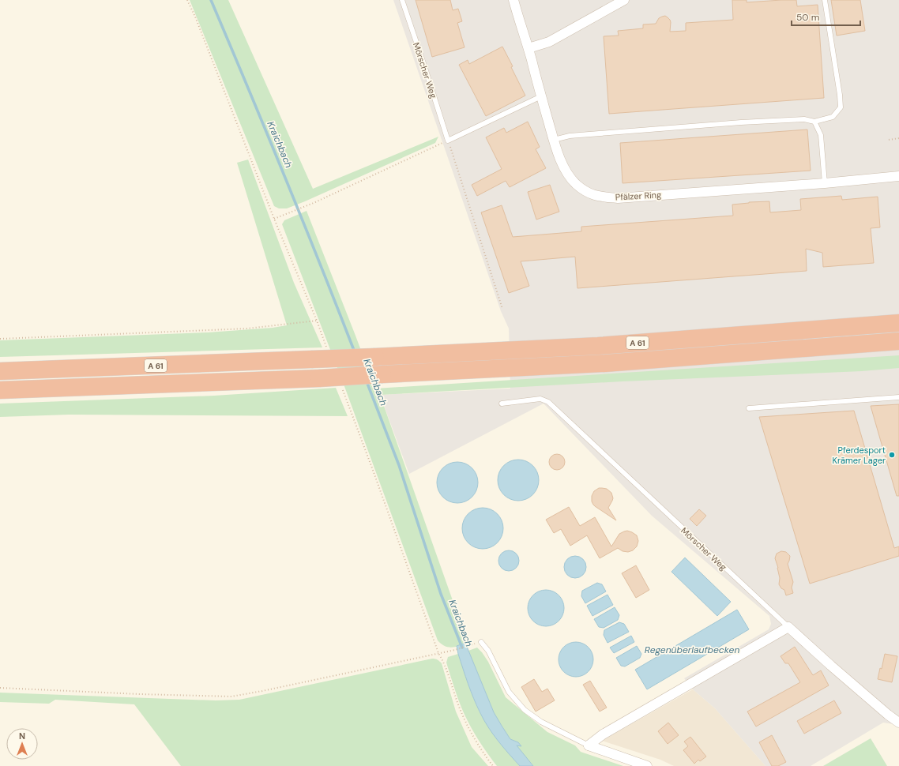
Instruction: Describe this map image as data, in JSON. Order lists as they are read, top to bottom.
{
  "streets": {
    "highway": ["A 61"],
    "street": ["Mörscher Weg", "Pfälzer Ring"]
  },
  "water": ["Kraichbach", "Regenüberlaufbecken"],
  "places": ["Pferdesport Krämer Lager"],
  "scale_bar": "50 m",
  "north": "top"
}
